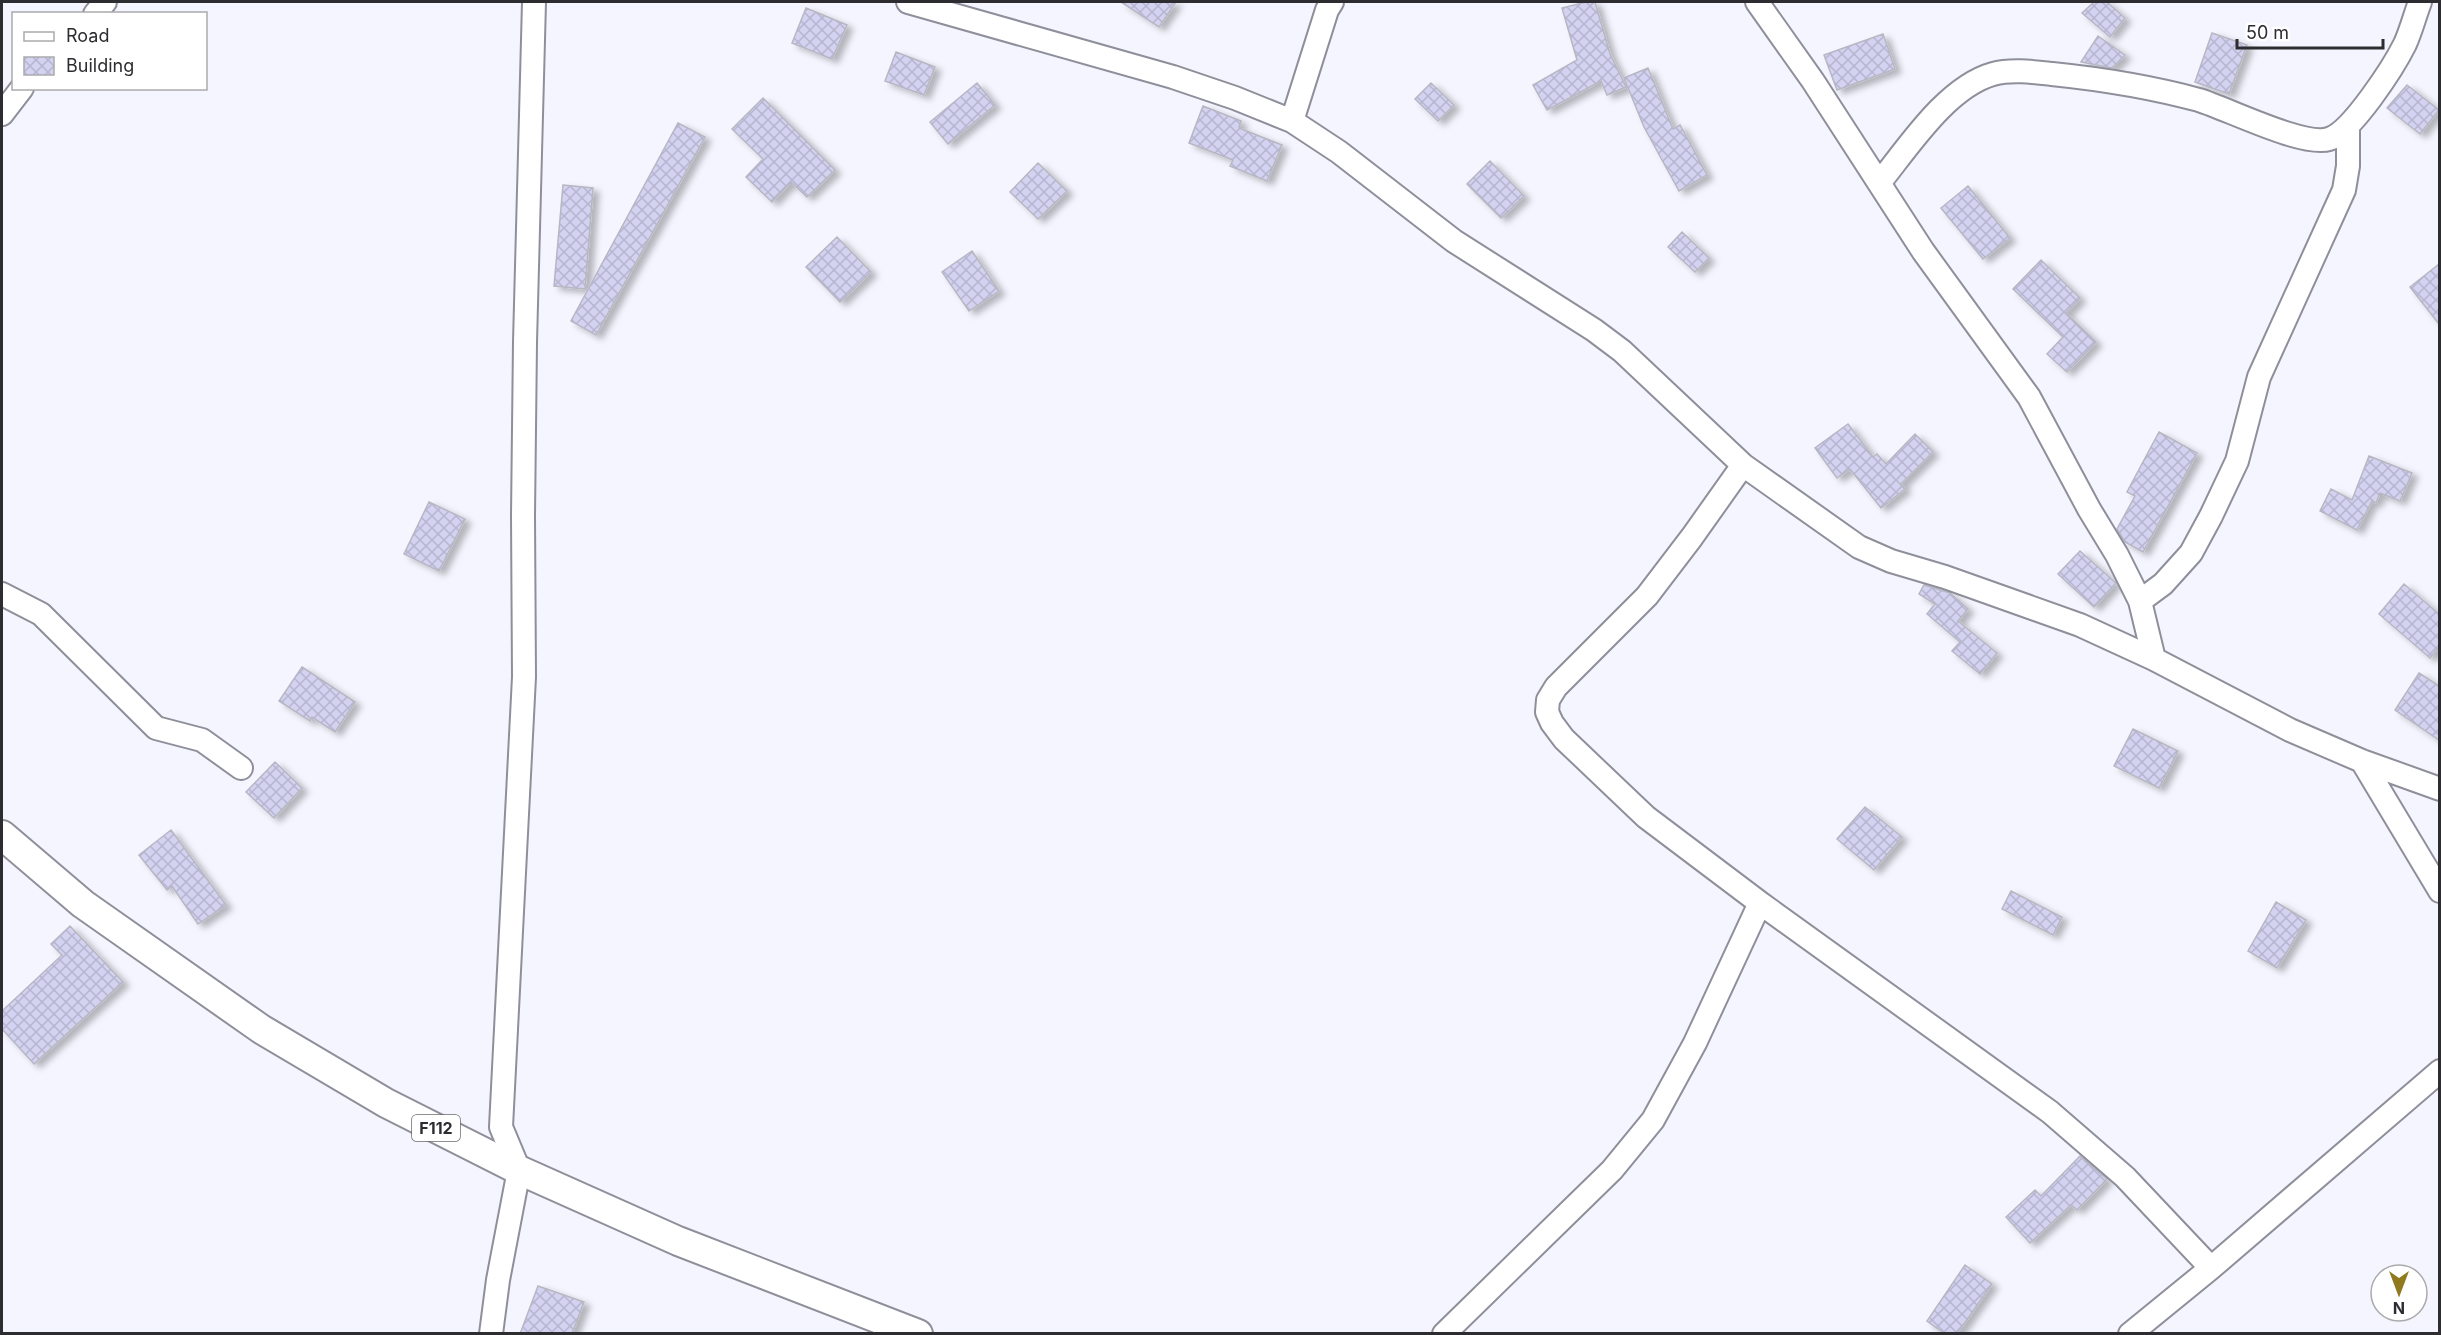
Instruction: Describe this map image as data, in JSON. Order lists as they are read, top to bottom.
{
  "streets": {
    "main road": ["F112"]
  },
  "legend": ["Road", "Building"],
  "scale_bar": "50 m",
  "north": "bottom"
}
